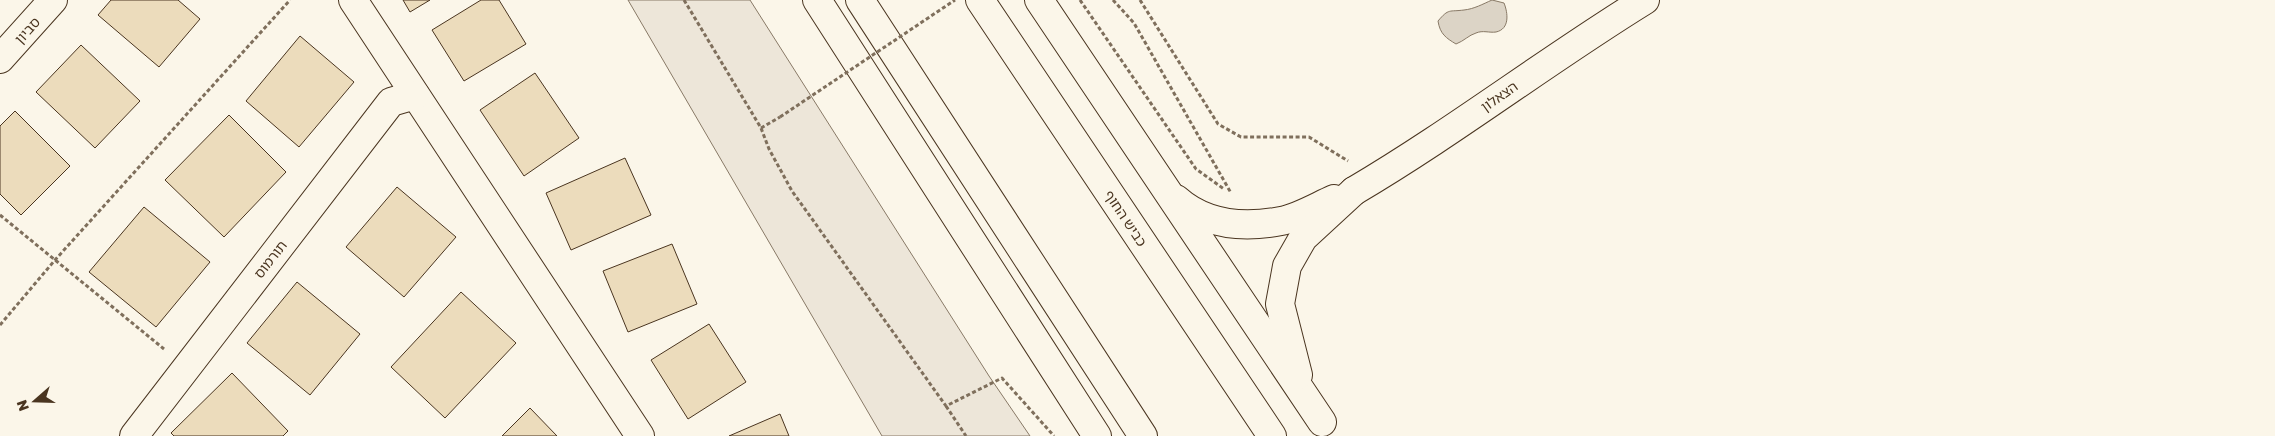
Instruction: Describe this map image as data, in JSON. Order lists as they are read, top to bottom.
{
  "streets": {
    "main road": [
      "סביון",
      "הצאלון",
      "כביש החוף",
      "תורמוס"
    ]
  },
  "north": "left"
}
